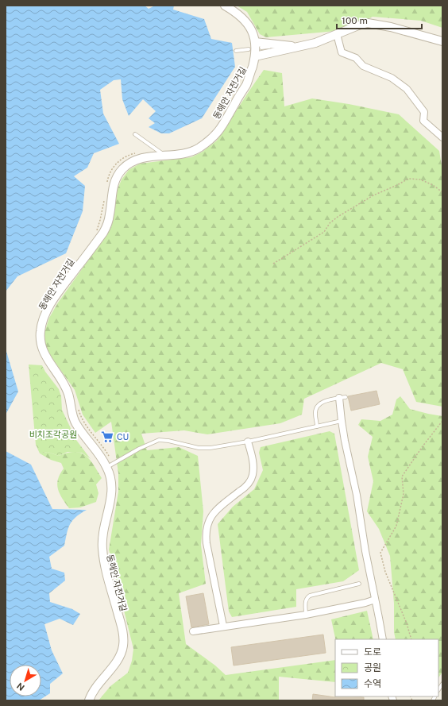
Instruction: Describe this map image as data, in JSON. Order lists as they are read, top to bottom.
{
  "parks": ["비치조각공원"],
  "places": {
    "supermarket": ["CU"]
  },
  "legend": ["도로", "공원", "수역"],
  "scale_bar": "100 m",
  "north": "bottom left"
}
